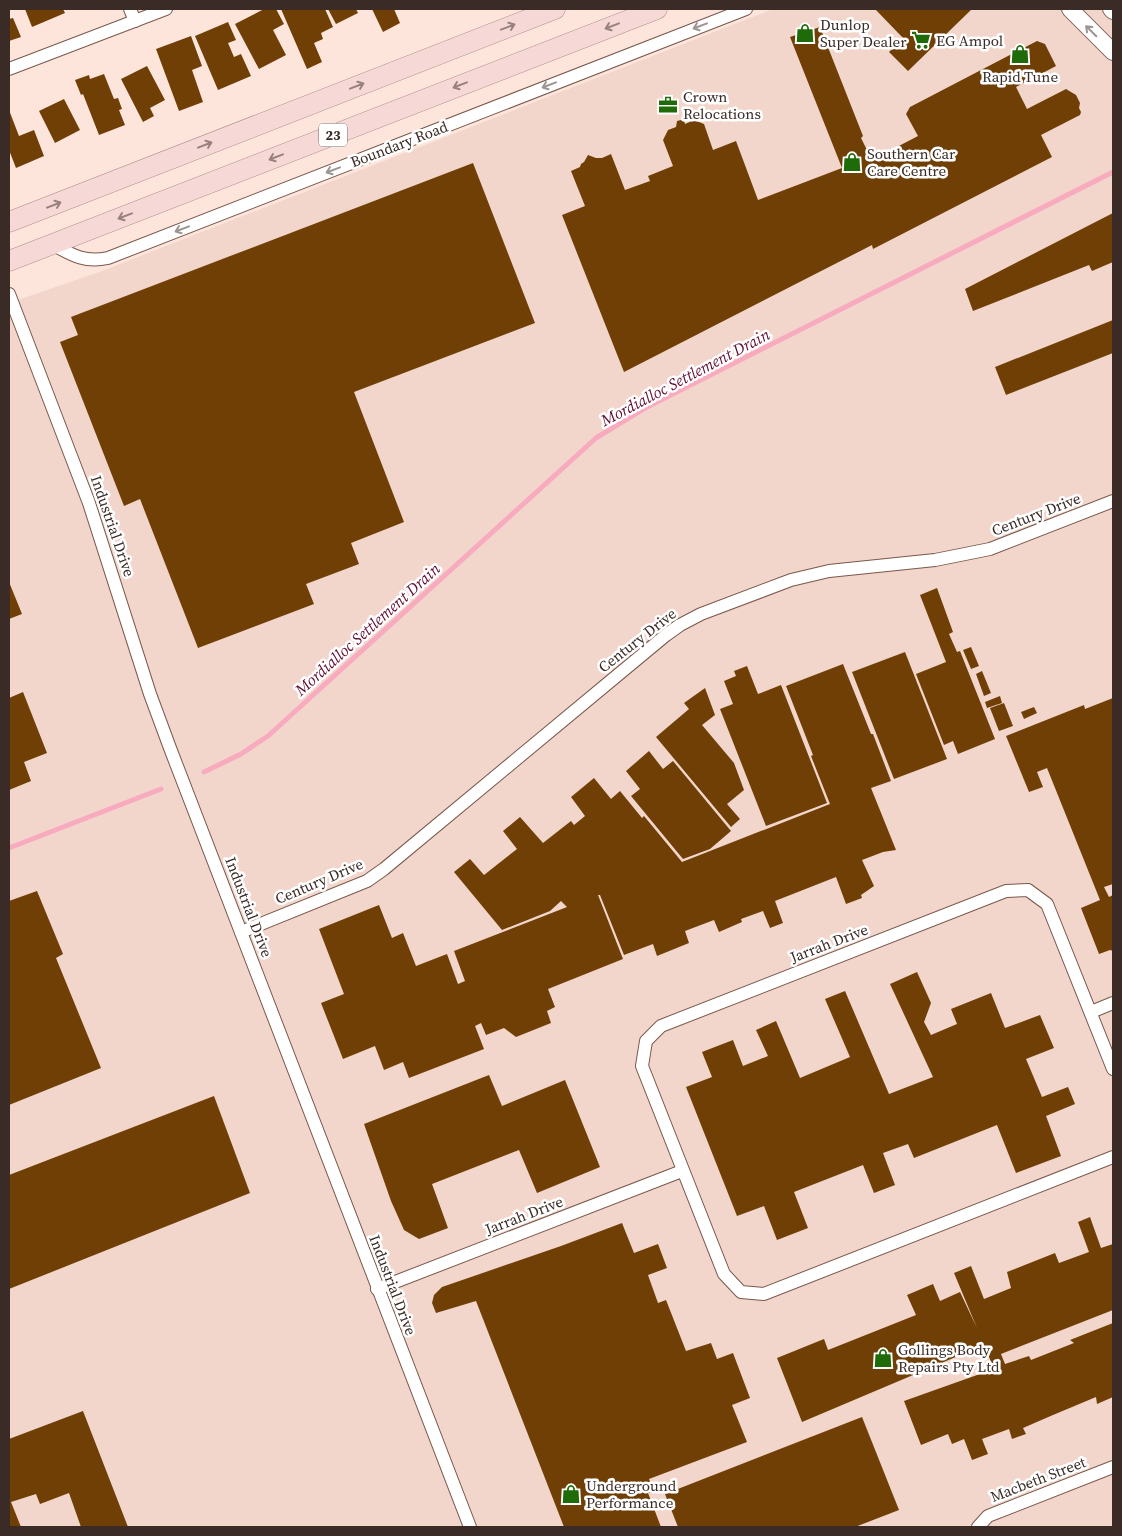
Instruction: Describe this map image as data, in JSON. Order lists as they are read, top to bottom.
{
  "streets": {
    "main road": ["23"],
    "street": [
      "Boundary Road",
      "Century Drive",
      "Industrial Drive",
      "Jarrah Drive",
      "Macbeth Street"
    ]
  },
  "crossings": [
    ["23", "Boundary Road"],
    ["Century Drive", "Industrial Drive"],
    ["Industrial Drive", "Jarrah Drive"]
  ],
  "one_way": ["Boundary Road"],
  "water": ["Mordialloc Settlement Drain"],
  "places": {
    "shop": [
      "Dunlop Super Dealer",
      "Rapid Tune",
      "Southern Car Care Centre",
      "Gollings Body Repairs Pty Ltd",
      "Underground Performance"
    ],
    "supermarket": ["EG Ampol"],
    "office": ["Crown Relocations"]
  }
}
